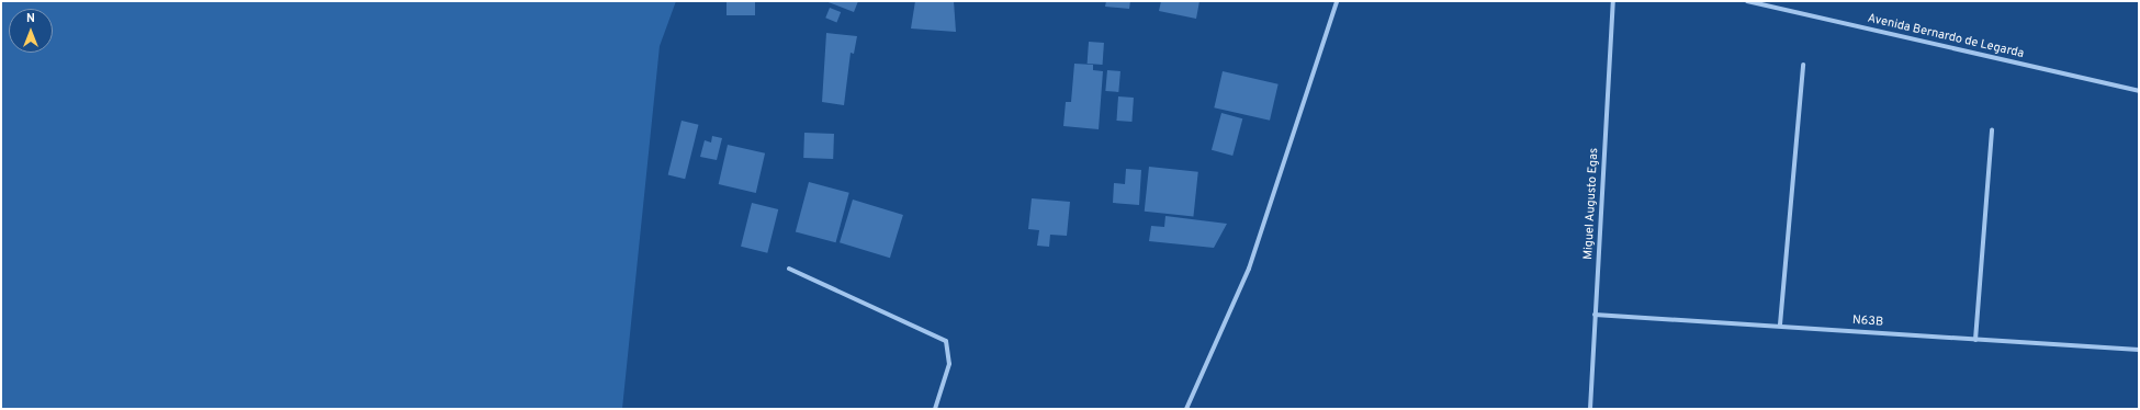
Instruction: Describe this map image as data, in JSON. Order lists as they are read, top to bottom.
{
  "streets": {
    "street": ["Avenida Bernardo de Legarda", "Miguel Augusto Egas", "N63B"]
  },
  "crossings": [
    ["Miguel Augusto Egas", "N63B"]
  ],
  "north": "top"
}
